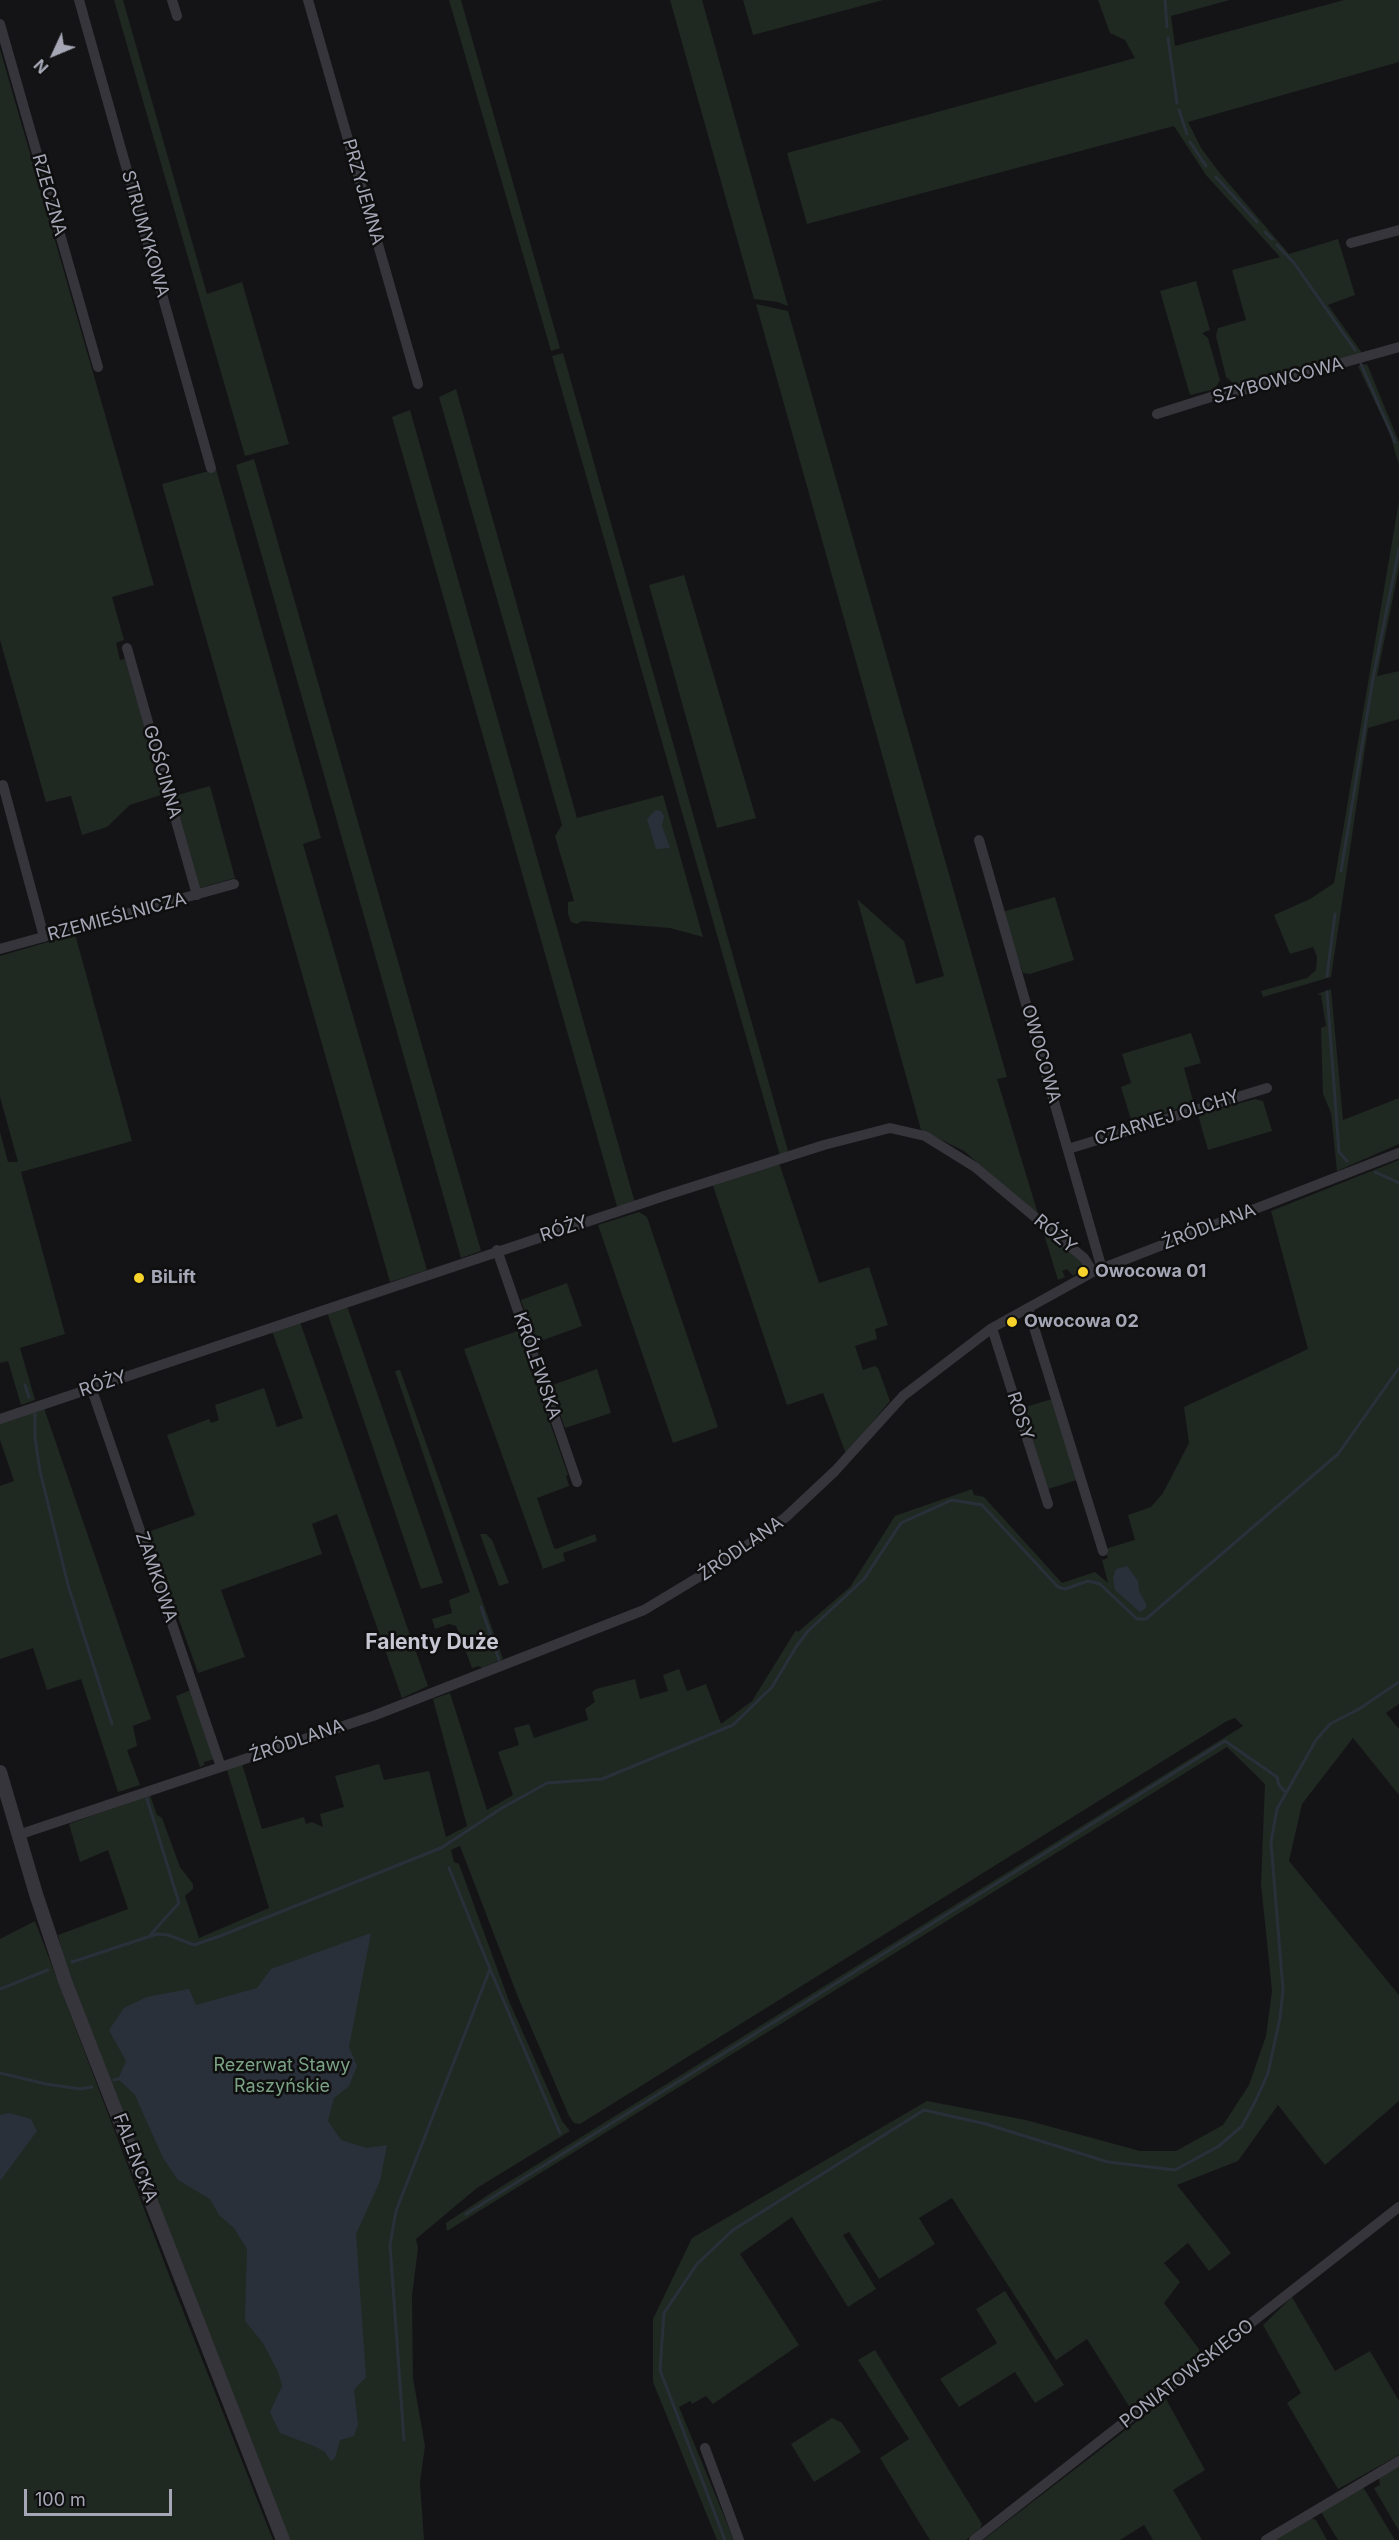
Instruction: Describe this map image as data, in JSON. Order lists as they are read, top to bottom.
{
  "streets": {
    "street": [
      "PRZYJEMNA",
      "RZECZNA",
      "STRUMYKOWA",
      "SZYBOWCOWA",
      "GOŚCINNA",
      "RZEMIEŚLNICZA",
      "OWOCOWA",
      "CZARNEJ OLCHY",
      "ŹRÓDLANA",
      "RÓŻY",
      "KRÓLEWSKA",
      "ROSY",
      "ZAMKOWA",
      "FALENCKA",
      "PONIATOWSKIEGO"
    ]
  },
  "crossings": [
    ["GOŚCINNA", "RZEMIEŚLNICZA"],
    ["OWOCOWA", "CZARNEJ OLCHY"],
    ["OWOCOWA", "ŹRÓDLANA"],
    ["OWOCOWA", "RÓŻY"],
    ["ŹRÓDLANA", "RÓŻY"],
    ["ŹRÓDLANA", "ROSY"],
    ["ŹRÓDLANA", "ZAMKOWA"],
    ["ŹRÓDLANA", "FALENCKA"],
    ["RÓŻY", "KRÓLEWSKA"],
    ["RÓŻY", "ZAMKOWA"]
  ],
  "districts": ["Falenty Duże"],
  "parks": ["Rezerwat Stawy Raszyńskie"],
  "places": ["Owocowa 01", "BiLift", "Owocowa 02"],
  "scale_bar": "100 m",
  "north": "bottom left"
}
